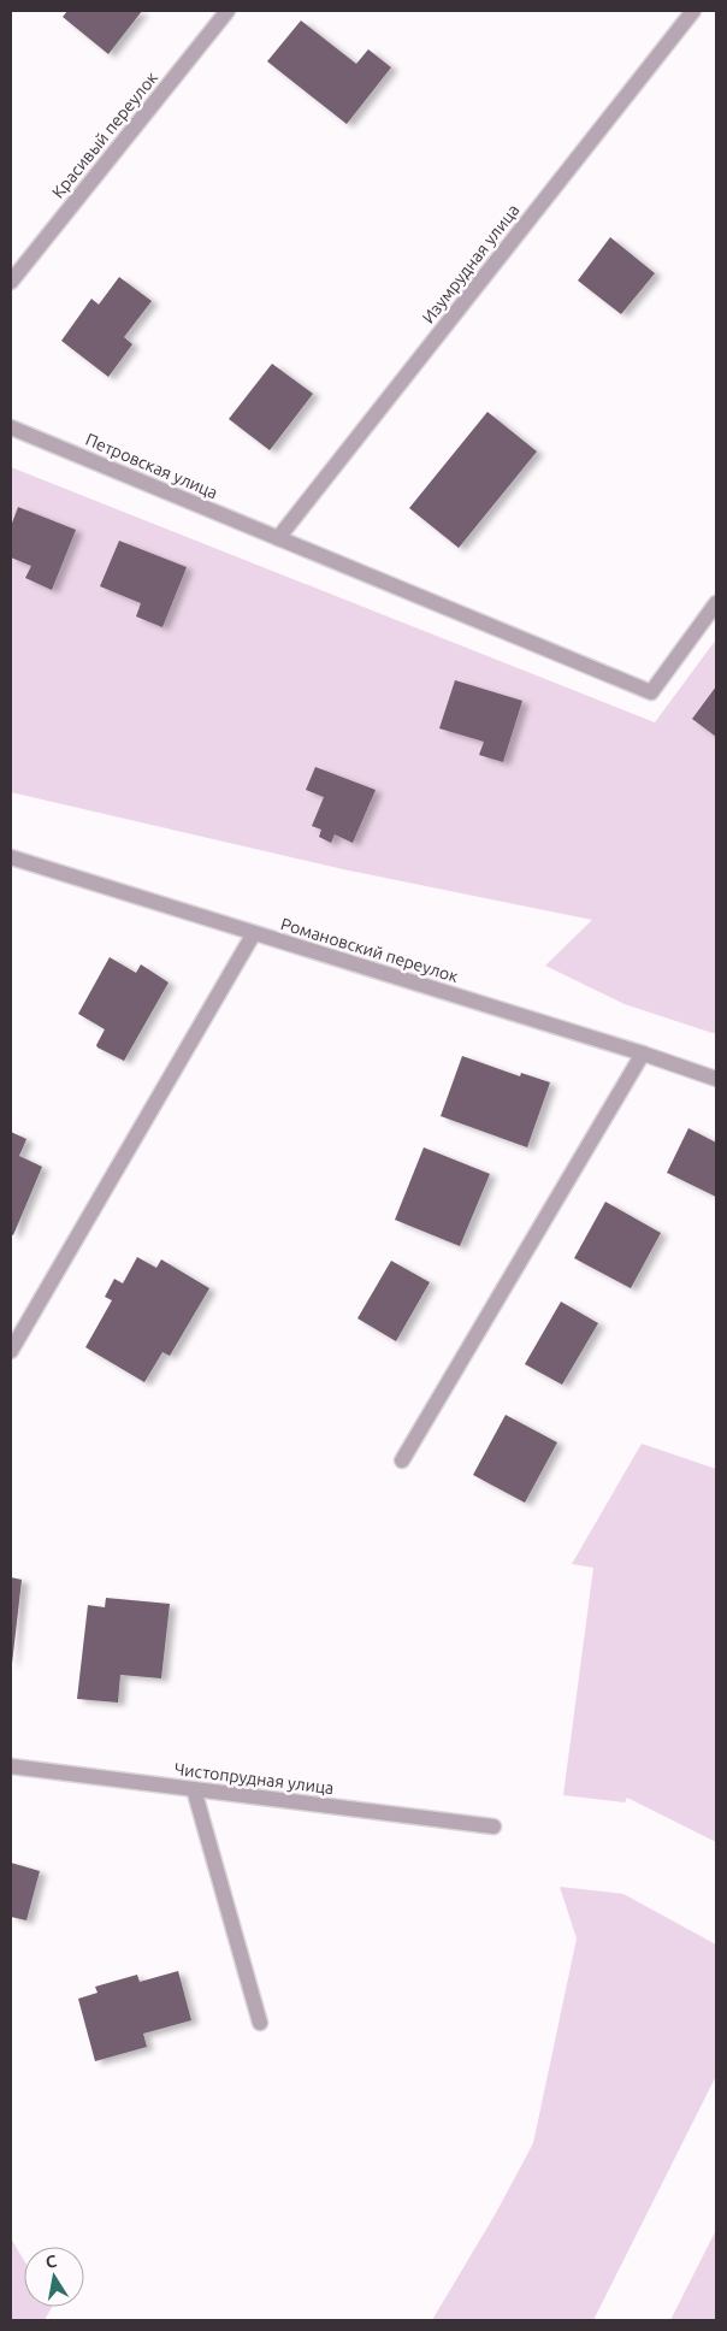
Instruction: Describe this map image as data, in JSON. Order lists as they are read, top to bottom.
{
  "streets": {
    "street": [
      "Красивый переулок",
      "Изумрудная улица",
      "Петровская улица",
      "Романовский переулок",
      "Чистопрудная улица"
    ]
  },
  "crossings": [
    ["Изумрудная улица", "Петровская улица"]
  ],
  "north": "top"
}
